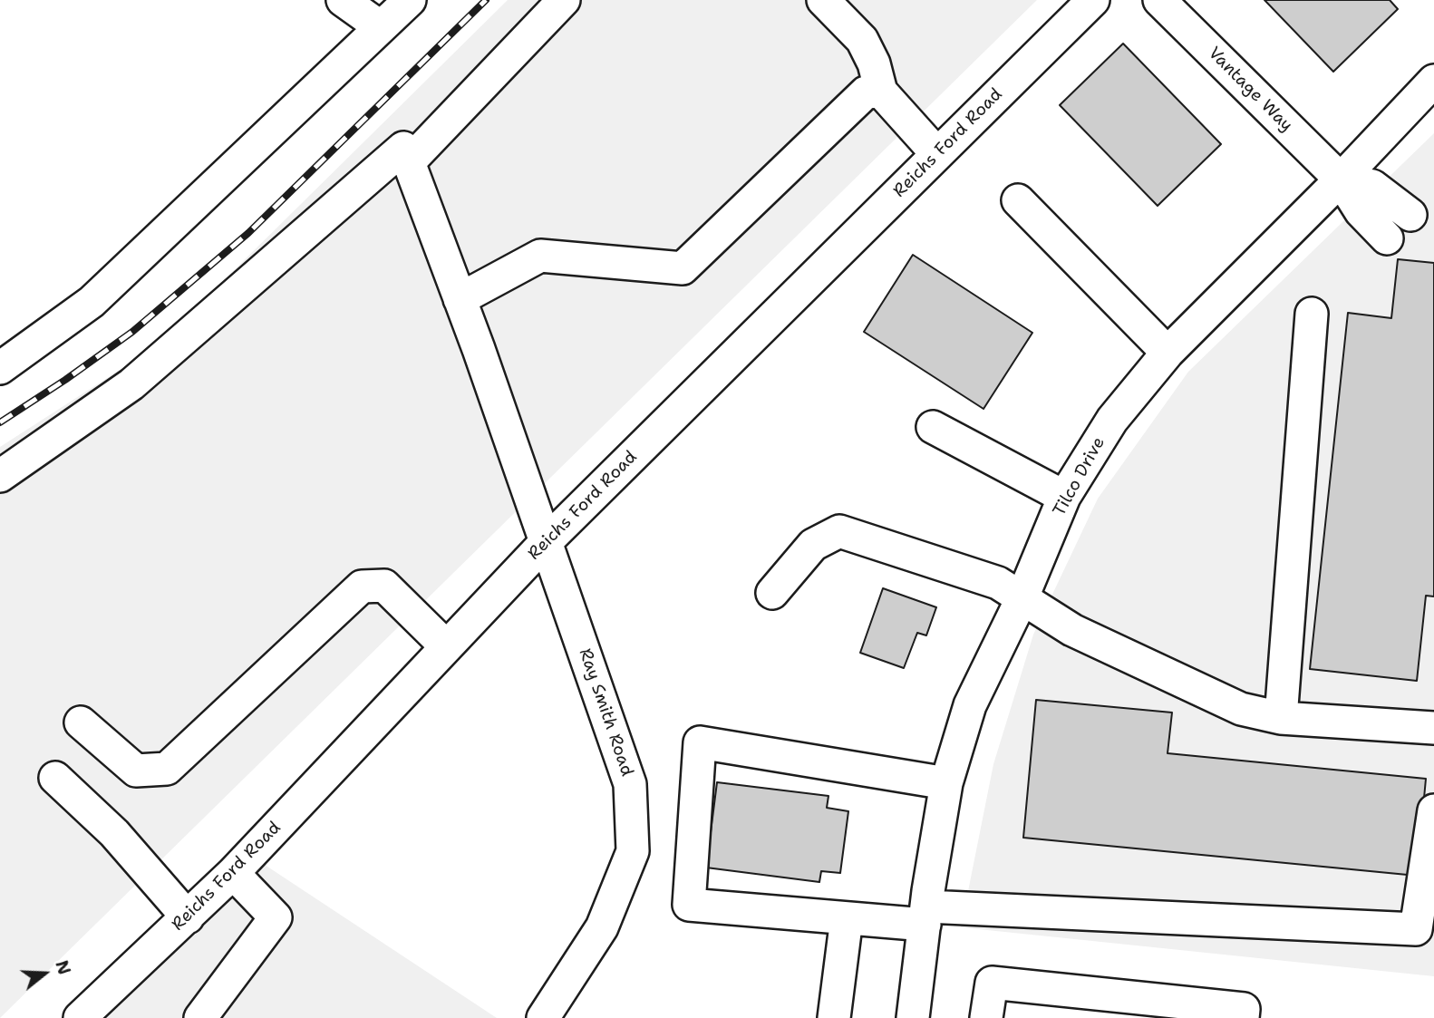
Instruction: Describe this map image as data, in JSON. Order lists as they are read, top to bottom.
{
  "streets": {
    "street": [
      "Vantage Way",
      "Reichs Ford Road",
      "Tilco Drive",
      "Ray Smith Road"
    ]
  },
  "crossings": [
    ["Vantage Way", "Tilco Drive"],
    ["Reichs Ford Road", "Ray Smith Road"]
  ],
  "north": "right"
}
